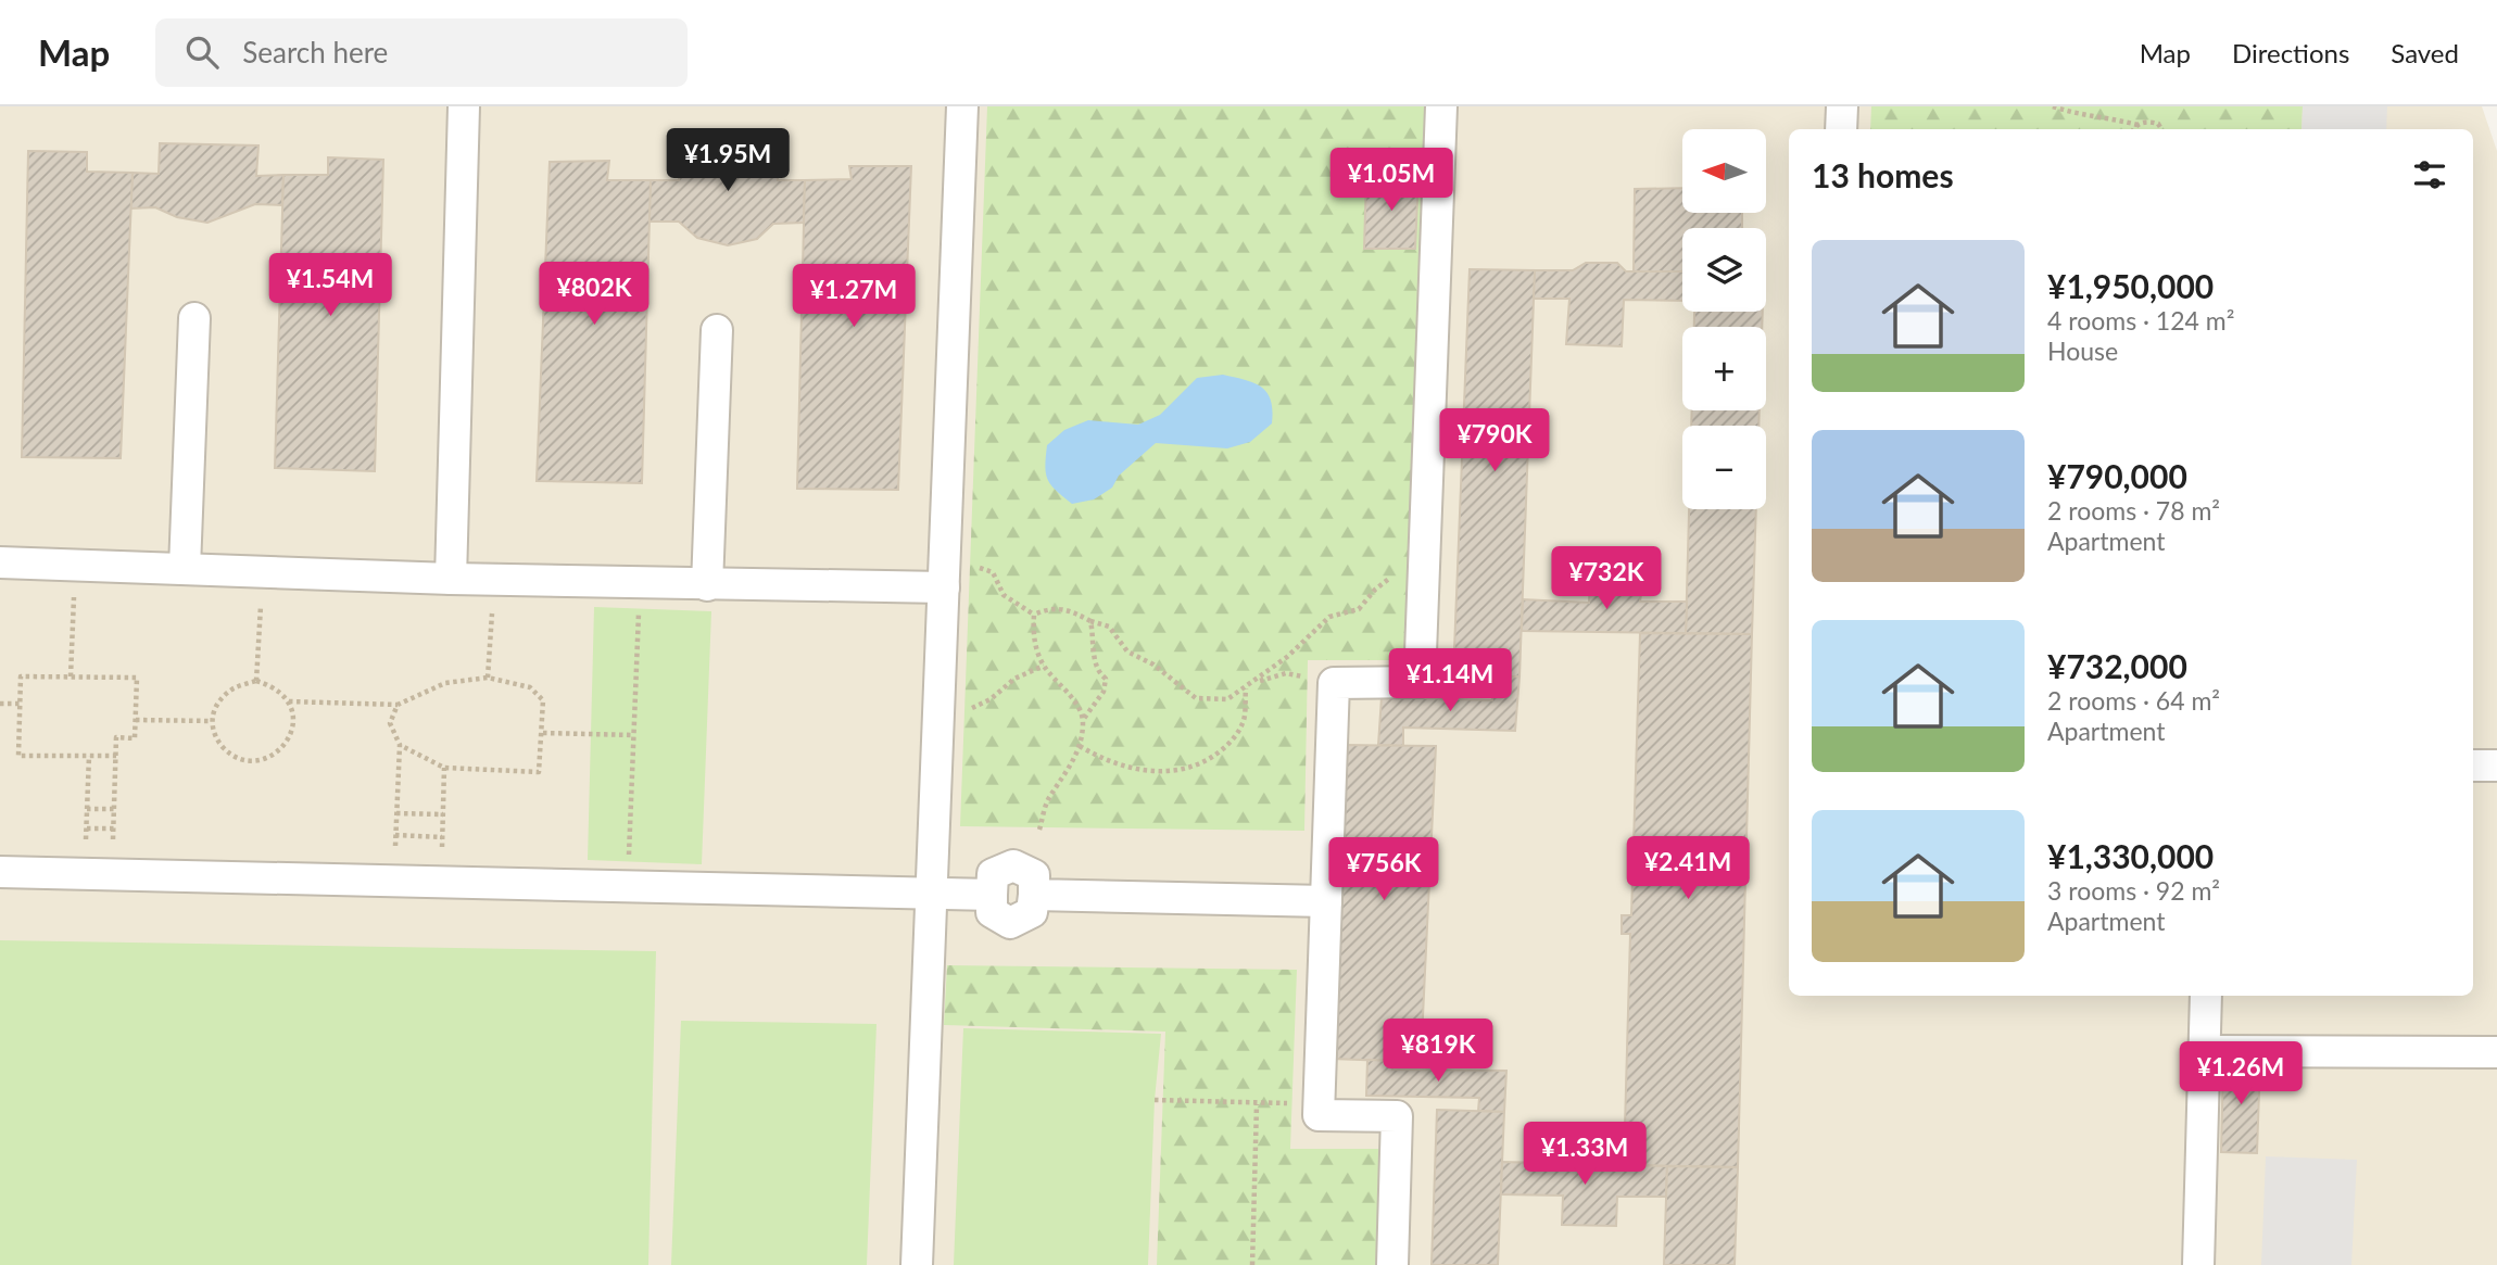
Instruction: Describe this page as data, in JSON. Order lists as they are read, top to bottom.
{
  "north": "left",
  "page": {
    "header": "Map",
    "search": "Search here",
    "nav": ["Map", "Directions", "Saved"],
    "price": [
      "¥1.95M",
      "¥1.05M",
      "¥1.54M",
      "¥802K",
      "¥1.27M",
      "¥790K",
      "¥732K",
      "¥1.14M",
      "¥2.41M",
      "¥756K",
      "¥819K",
      "¥1.26M",
      "¥1.33M"
    ],
    "map_buttons": ["+", "−"],
    "heading": "13 homes",
    "list": [
      {
        "name": "¥1,950,000",
        "note": "4 rooms · 124 m² · House"
      },
      {
        "name": "¥790,000",
        "note": "2 rooms · 78 m² · Apartment"
      },
      {
        "name": "¥732,000",
        "note": "2 rooms · 64 m² · Apartment"
      },
      {
        "name": "¥1,330,000",
        "note": "3 rooms · 92 m² · Apartment"
      }
    ]
  }
}
